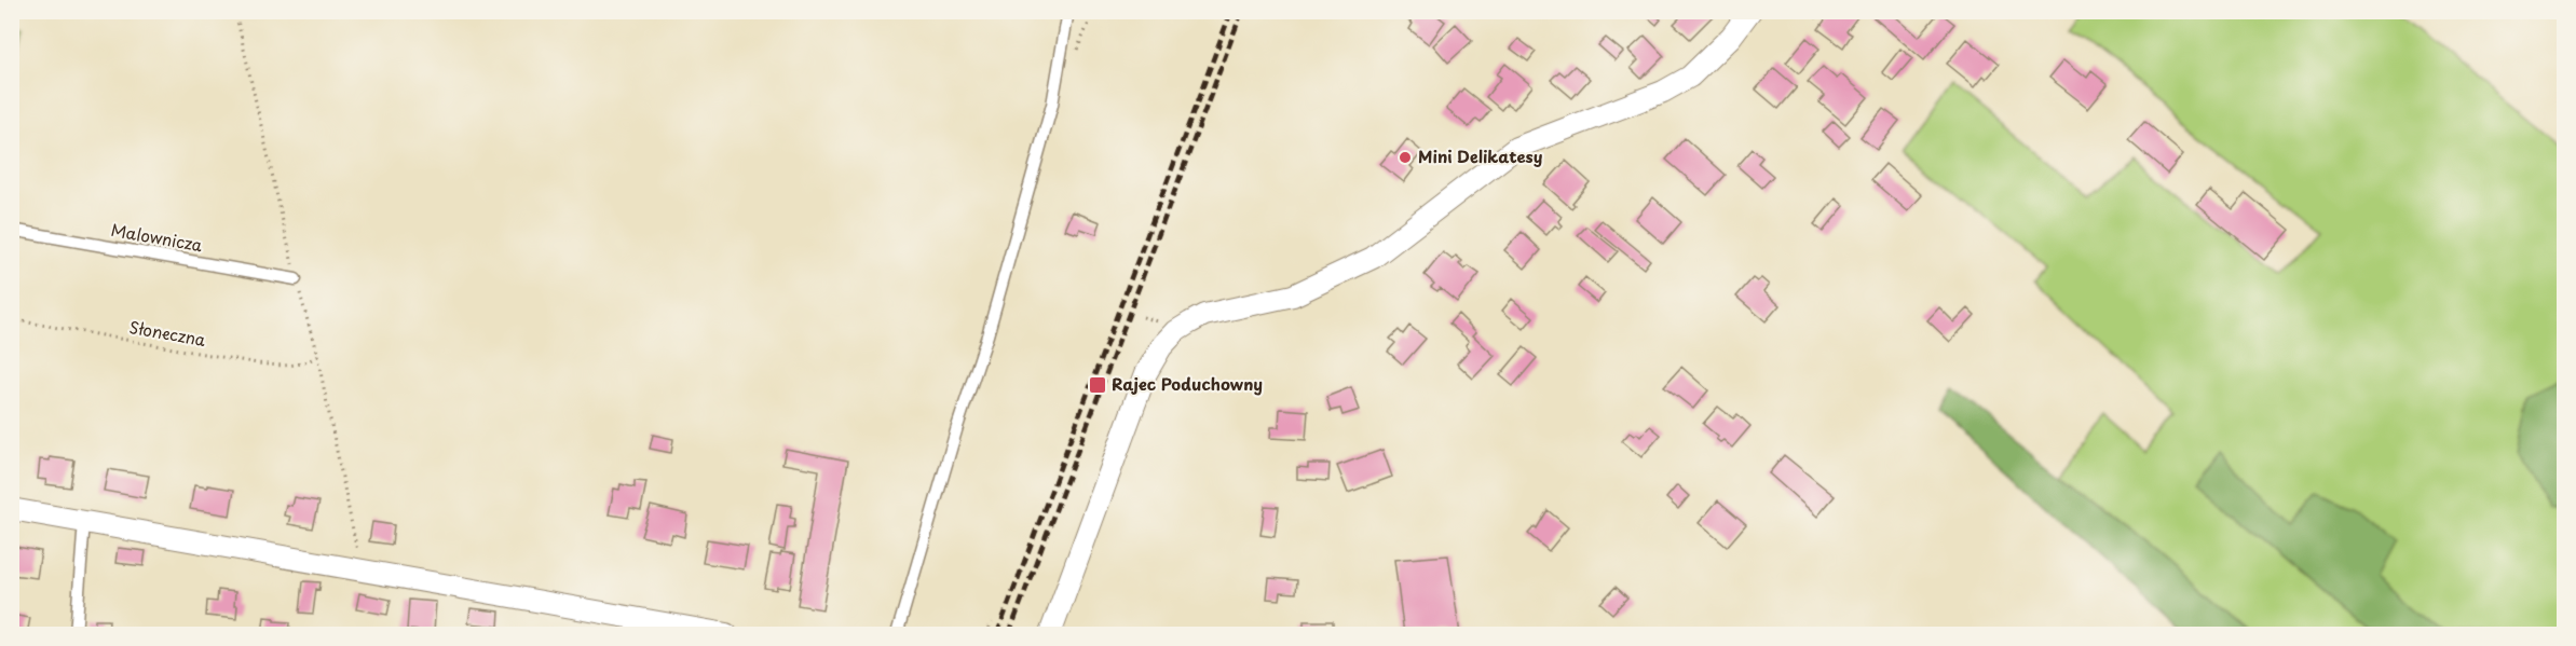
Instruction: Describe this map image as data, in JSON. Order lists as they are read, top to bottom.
{
  "streets": {
    "lane": ["Malownicza"],
    "path": ["Słoneczna"]
  },
  "places": {
    "other": ["Mini Delikatesy"],
    "transit": ["Rajec Poduchowny"]
  }
}
